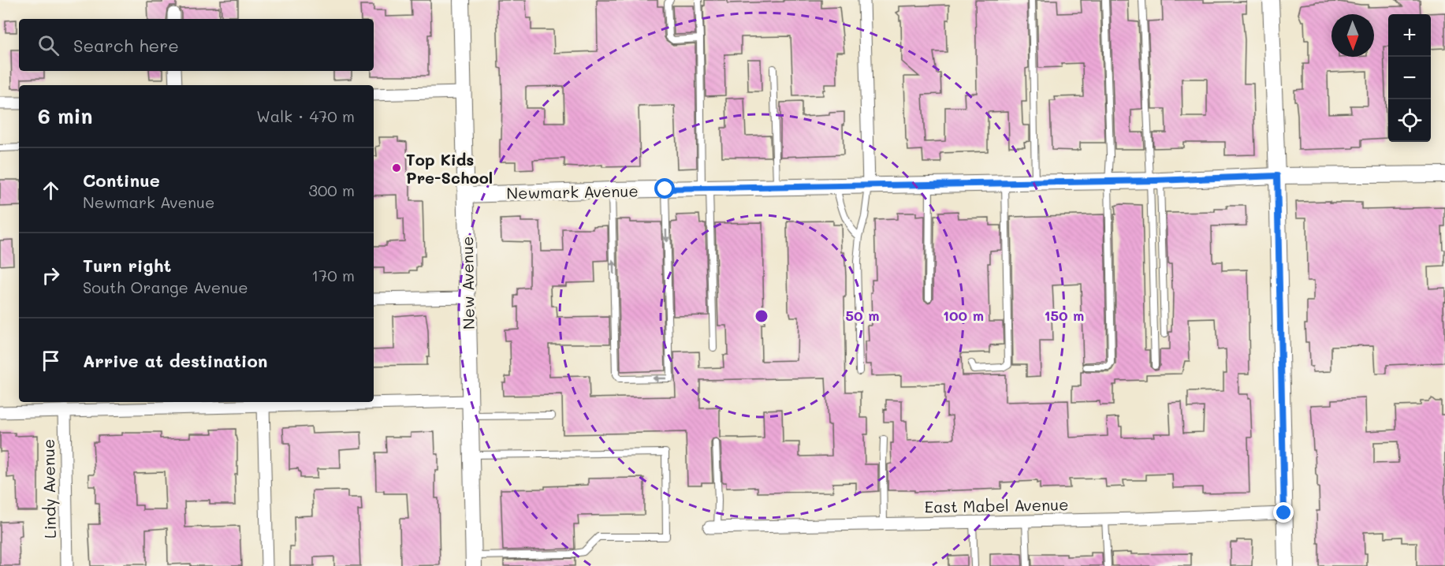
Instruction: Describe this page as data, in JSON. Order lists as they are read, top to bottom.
{
  "streets": {
    "street": [
      "Newmark Avenue",
      "New Avenue",
      "Lindy Avenue",
      "East Mabel Avenue"
    ]
  },
  "crossings": [
    ["Newmark Avenue", "New Avenue"]
  ],
  "places": ["Top Kids Pre-School"],
  "north": "bottom",
  "page": {
    "map_buttons": ["+", "−"],
    "search": "Search here",
    "heading": ["6 min", "Walk · 470 m"],
    "list": [
      ["Continue", "Newmark Avenue", "300 m"],
      ["Turn right", "South Orange Avenue", "170 m"],
      "Arrive at destination"
    ]
  },
  "rings": ["50 m", "100 m", "150 m"]
}
